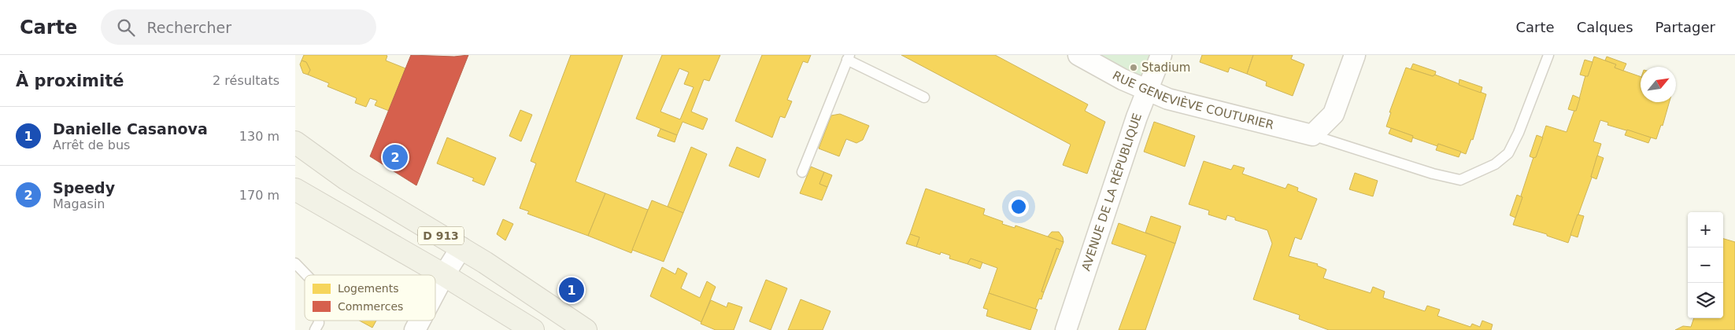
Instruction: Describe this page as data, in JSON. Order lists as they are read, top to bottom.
{
  "streets": {
    "main road": ["D 913"],
    "street": ["RUE GENEVIÈVE COUTURIER", "AVENUE DE LA RÉPUBLIQUE"]
  },
  "crossings": [
    ["RUE GENEVIÈVE COUTURIER", "AVENUE DE LA RÉPUBLIQUE"]
  ],
  "places": ["Stadium"],
  "legend": ["Logements", "Commerces"],
  "north": "top right",
  "page": {
    "header": "Carte",
    "search": "Rechercher",
    "nav": ["Carte", "Calques", "Partager"],
    "heading": ["À proximité", "2 résultats"],
    "list": [
      {
        "mark": "1",
        "name": "Danielle Casanova",
        "note": "Arrêt de bus",
        "value": "130 m"
      },
      {
        "mark": "2",
        "name": "Speedy",
        "note": "Magasin",
        "value": "170 m"
      }
    ],
    "pins": ["2", "1"],
    "map_buttons": ["+", "−"]
  }
}
